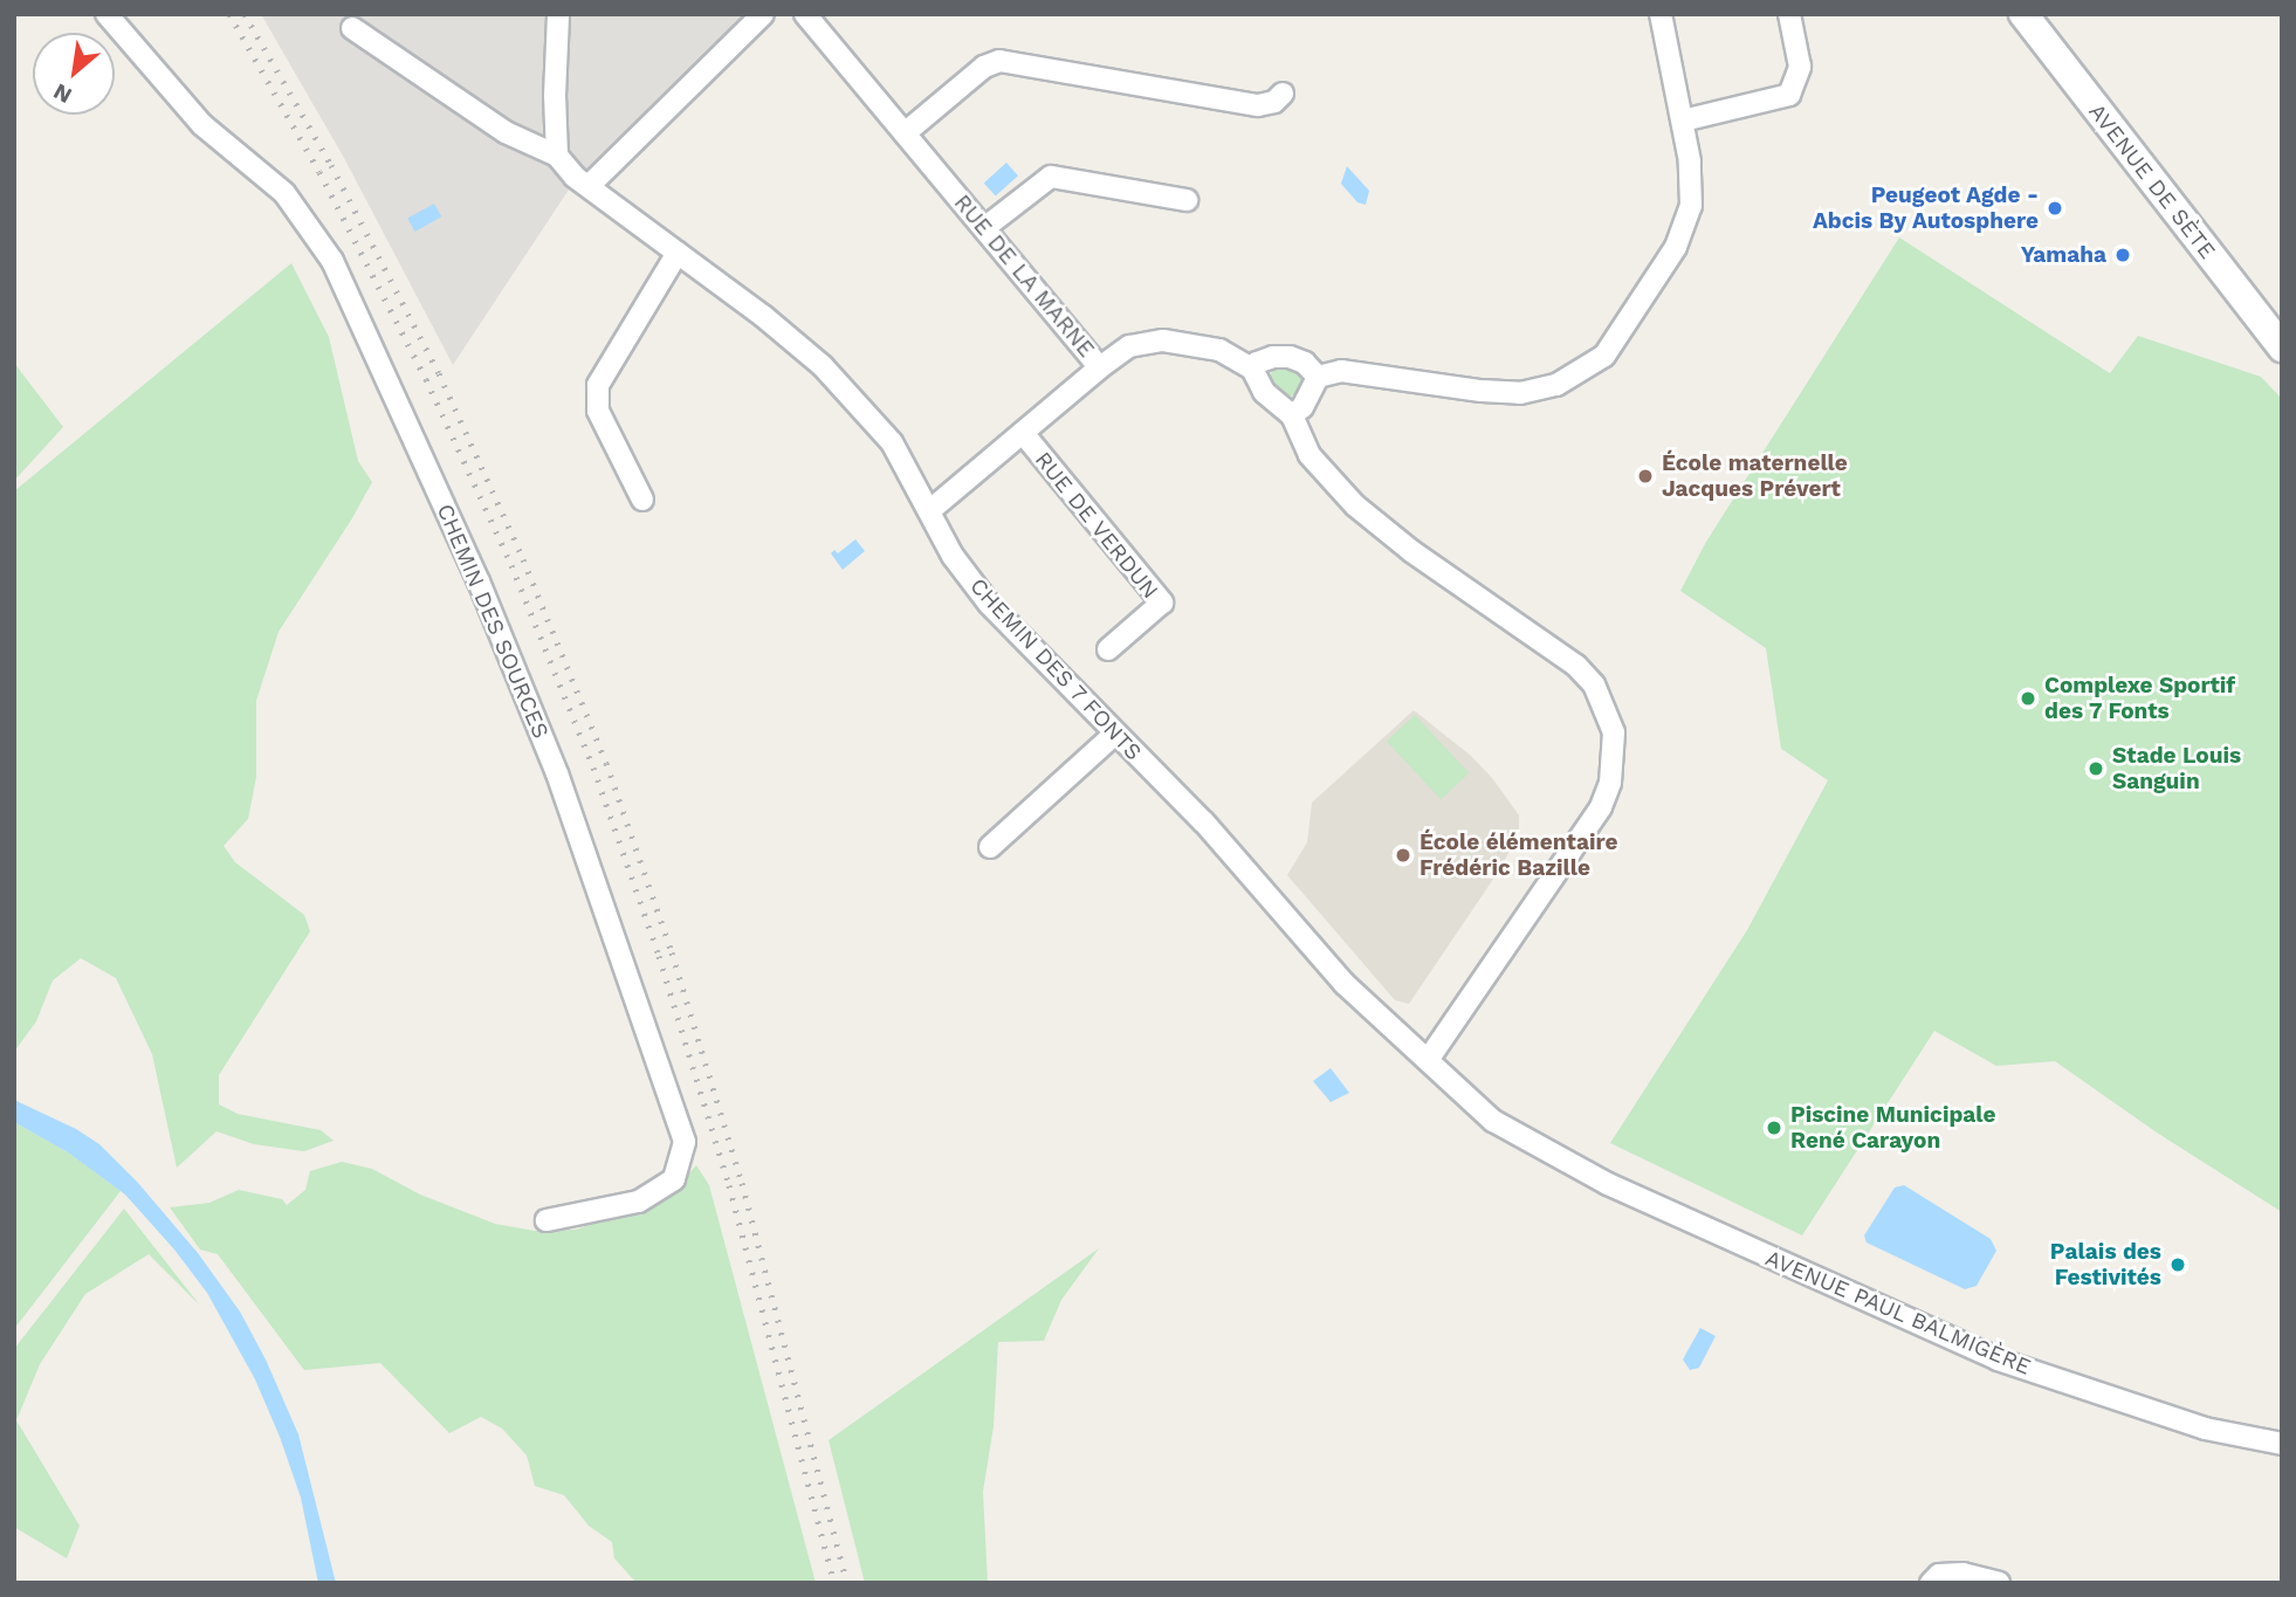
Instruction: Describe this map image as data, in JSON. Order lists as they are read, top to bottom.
{
  "streets": {
    "main road": ["AVENUE DE SÈTE"],
    "street": [
      "RUE DE LA MARNE",
      "RUE DE VERDUN",
      "CHEMIN DES SOURCES",
      "CHEMIN DES 7 FONTS",
      "AVENUE PAUL BALMIGÈRE"
    ]
  },
  "crossings": [
    ["RUE DE LA MARNE", "RUE DE VERDUN"],
    ["RUE DE LA MARNE", "CHEMIN DES 7 FONTS"],
    ["CHEMIN DES 7 FONTS", "AVENUE PAUL BALMIGÈRE"]
  ],
  "places": [
    "Peugeot Agde - Abcis By Autosphere",
    "Yamaha",
    "École maternelle Jacques Prévert",
    "Complexe Sportif des 7 Fonts",
    "Stade Louis Sanguin",
    "École élémentaire Frédéric Bazille",
    "Piscine Municipale René Carayon",
    "Palais des Festivités"
  ],
  "north": "bottom left"
}
